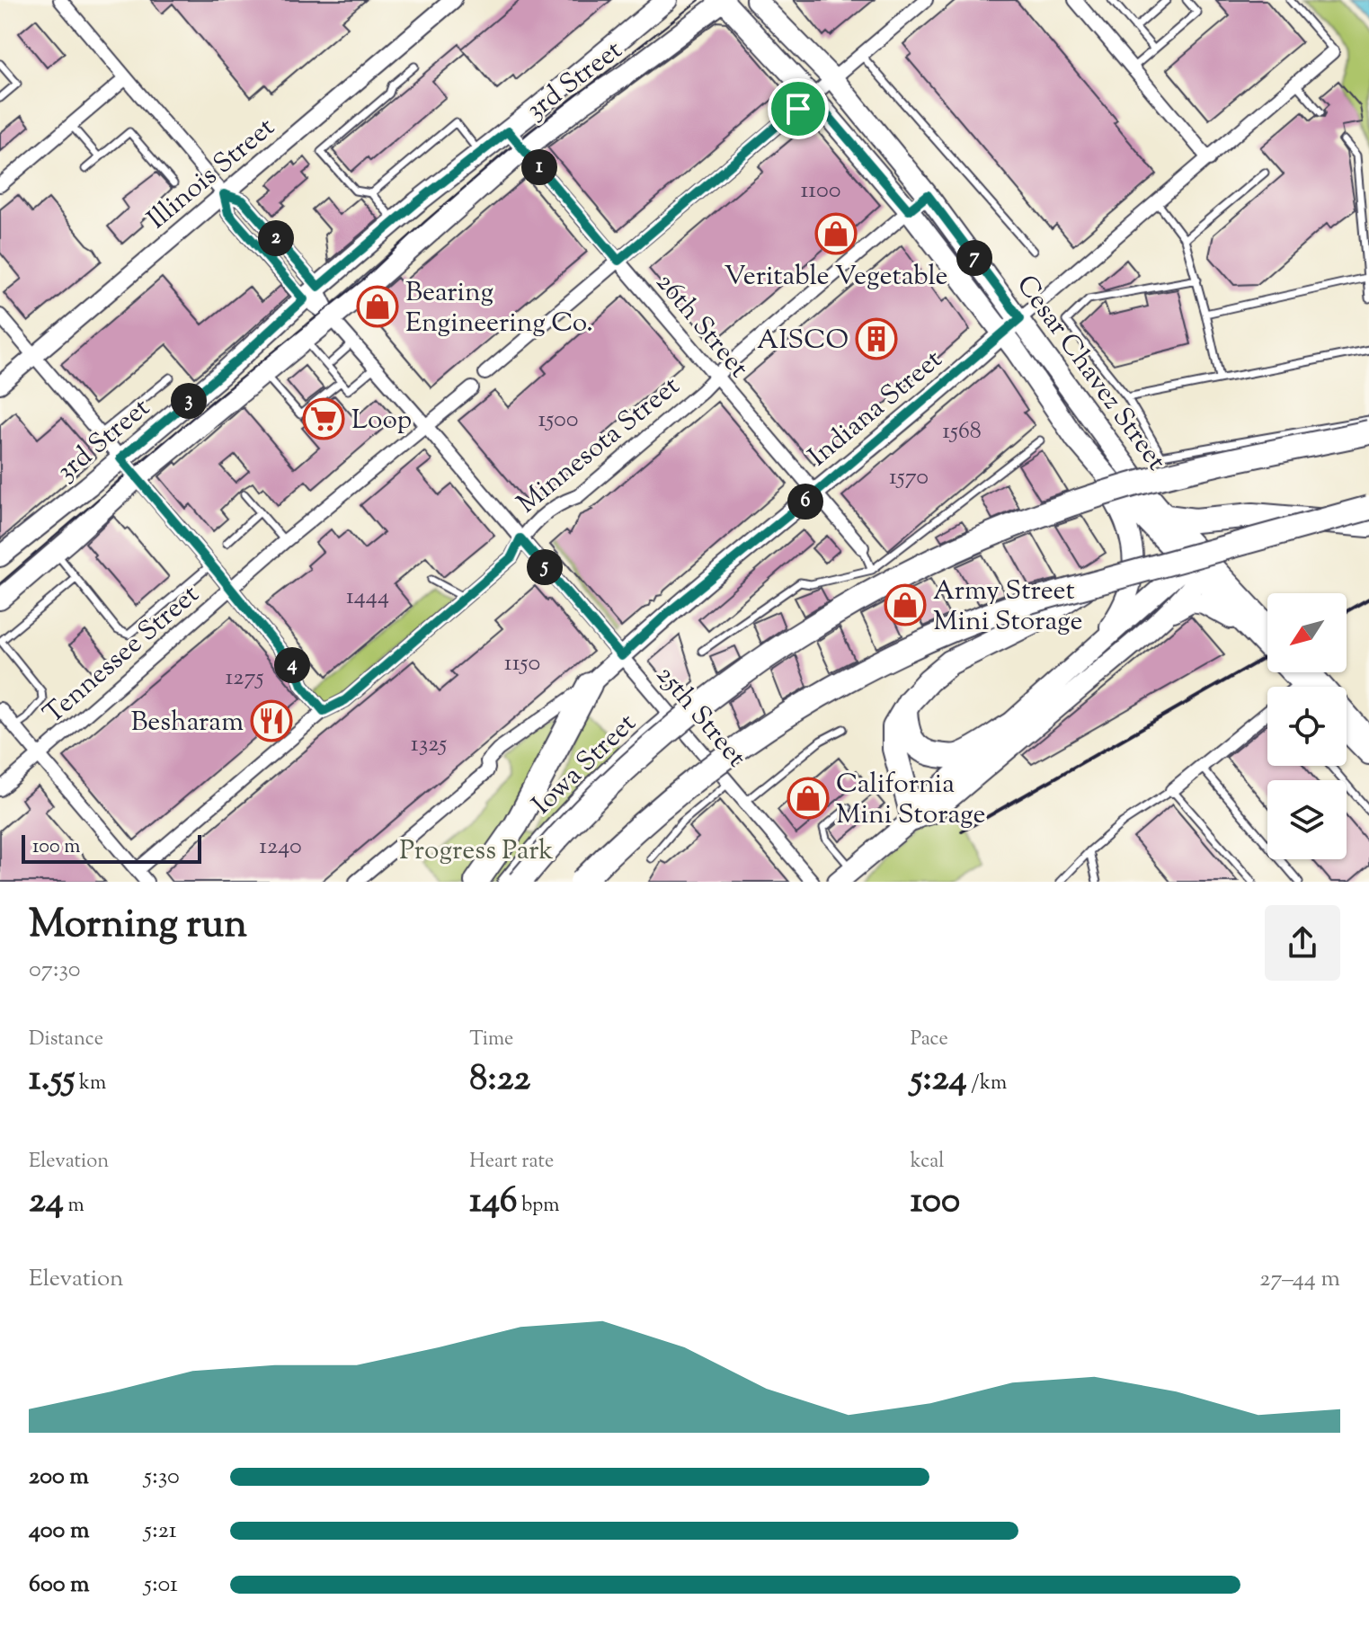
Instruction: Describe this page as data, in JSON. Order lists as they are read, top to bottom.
{
  "streets": {
    "main road": ["3rd Street", "Cesar Chavez Street", "Indiana Street"],
    "street": [
      "Illinois Street",
      "26th Street",
      "Minnesota Street",
      "Tennessee Street",
      "25th Street",
      "Iowa Street"
    ]
  },
  "crossings": [
    ["3rd Street", "26th Street"],
    ["3rd Street", "Cesar Chavez Street"],
    ["3rd Street", "25th Street"],
    ["Illinois Street", "25th Street"],
    ["26th Street", "Indiana Street"],
    ["26th Street", "Minnesota Street"],
    ["Cesar Chavez Street", "Indiana Street"],
    ["Cesar Chavez Street", "Minnesota Street"],
    ["Indiana Street", "25th Street"],
    ["Minnesota Street", "25th Street"],
    ["Tennessee Street", "25th Street"],
    ["25th Street", "Iowa Street"]
  ],
  "parks": ["Progress Park"],
  "places": {
    "shop": [
      "Veritable Vegetable",
      "Bearing Engineering Co.",
      "Army Street Mini Storage",
      "California Mini Storage"
    ],
    "building": ["AISCO"],
    "supermarket": ["Loop"],
    "restaurant": ["Besharam"]
  },
  "house_numbers": [
    "1100",
    "1500",
    "1568",
    "1570",
    "1444",
    "1150",
    "1275",
    "1325",
    "1240"
  ],
  "scale_bar": "100 m",
  "north": "bottom left",
  "page": {
    "pins": [
      "1",
      "2",
      "7",
      "3",
      "6",
      "5",
      "4"
    ],
    "scale": "100 m",
    "heading": ["Morning run", "07:30"],
    "stats": [
      ["Distance", "1.55 km"],
      ["Time", "8:22"],
      ["Pace", "5:24 /km"],
      ["Elevation", "24 m"],
      ["Heart rate", "146 bpm"],
      ["kcal", "100"]
    ],
    "chart": ["Elevation", "27–44 m"],
    "list": [
      {
        "name": "200 m",
        "note": "5:30"
      },
      {
        "name": "400 m",
        "note": "5:21"
      },
      {
        "name": "600 m",
        "note": "5:01"
      }
    ]
  }
}
